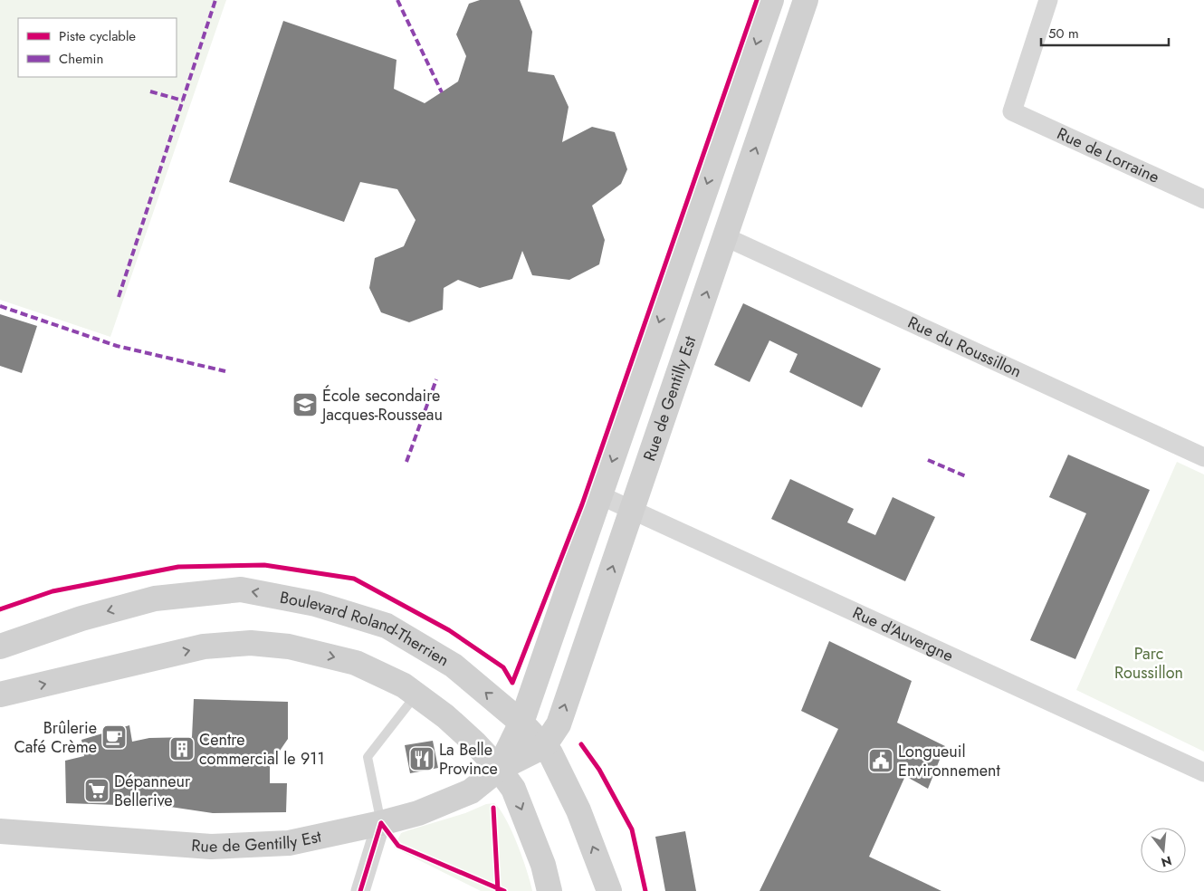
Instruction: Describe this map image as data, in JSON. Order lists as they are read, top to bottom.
{
  "streets": {
    "street": [
      "Rue de Lorraine",
      "Rue du Roussillon",
      "Rue de Gentilly Est",
      "Boulevard Roland-Therrien",
      "Rue d'Auvergne"
    ]
  },
  "crossings": [
    ["Rue du Roussillon", "Rue de Gentilly Est"],
    ["Rue de Gentilly Est", "Boulevard Roland-Therrien"],
    ["Rue de Gentilly Est", "Rue d'Auvergne"]
  ],
  "parks": ["Parc Roussillon"],
  "places": {
    "school or university": ["École secondaire Jacques-Rousseau"],
    "cafe": ["Brûlerie Café Crème"],
    "building": ["Centre commercial le 911"],
    "restaurant": ["La Belle Province"],
    "public building": ["Longueuil Environnement"],
    "supermarket": ["Dépanneur Bellerive"]
  },
  "legend": ["Piste cyclable", "Chemin"],
  "scale_bar": "50 m",
  "north": "bottom"
}
